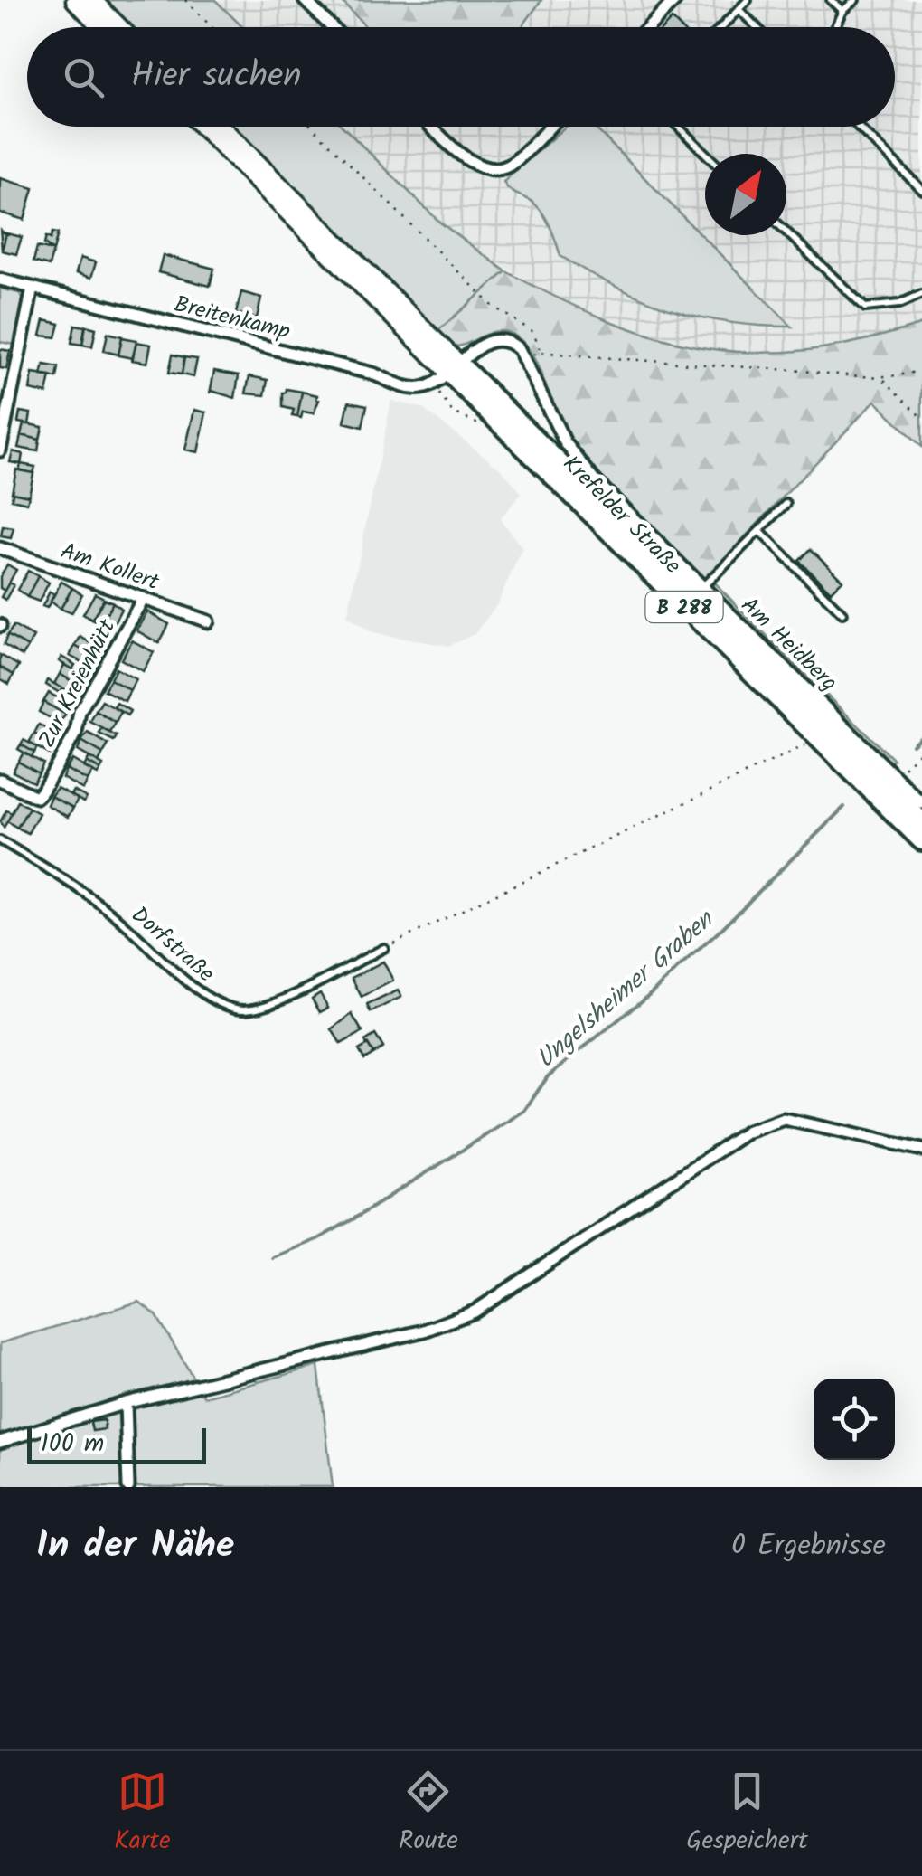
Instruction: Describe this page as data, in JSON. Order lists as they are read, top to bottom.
{
  "streets": {
    "highway": ["Krefelder Straße", "B 288"],
    "street": [
      "Breitenkamp",
      "Am Kollert",
      "Am Heidberg",
      "Zur Kreienhütt"
    ],
    "lane": ["Dorfstraße"]
  },
  "crossings": [
    ["Breitenkamp", "Krefelder Straße"],
    ["Breitenkamp", "Am Heidberg"],
    ["Krefelder Straße", "Am Heidberg"],
    ["Am Kollert", "Zur Kreienhütt"]
  ],
  "water": ["Ungelsheimer Graben"],
  "scale_bar": "100 m",
  "north": "top right",
  "page": {
    "search": "Hier suchen",
    "scale": "100 m",
    "heading": ["In der Nähe", "0 Ergebnisse"],
    "nav": ["Karte", "Route", "Gespeichert"]
  }
}
